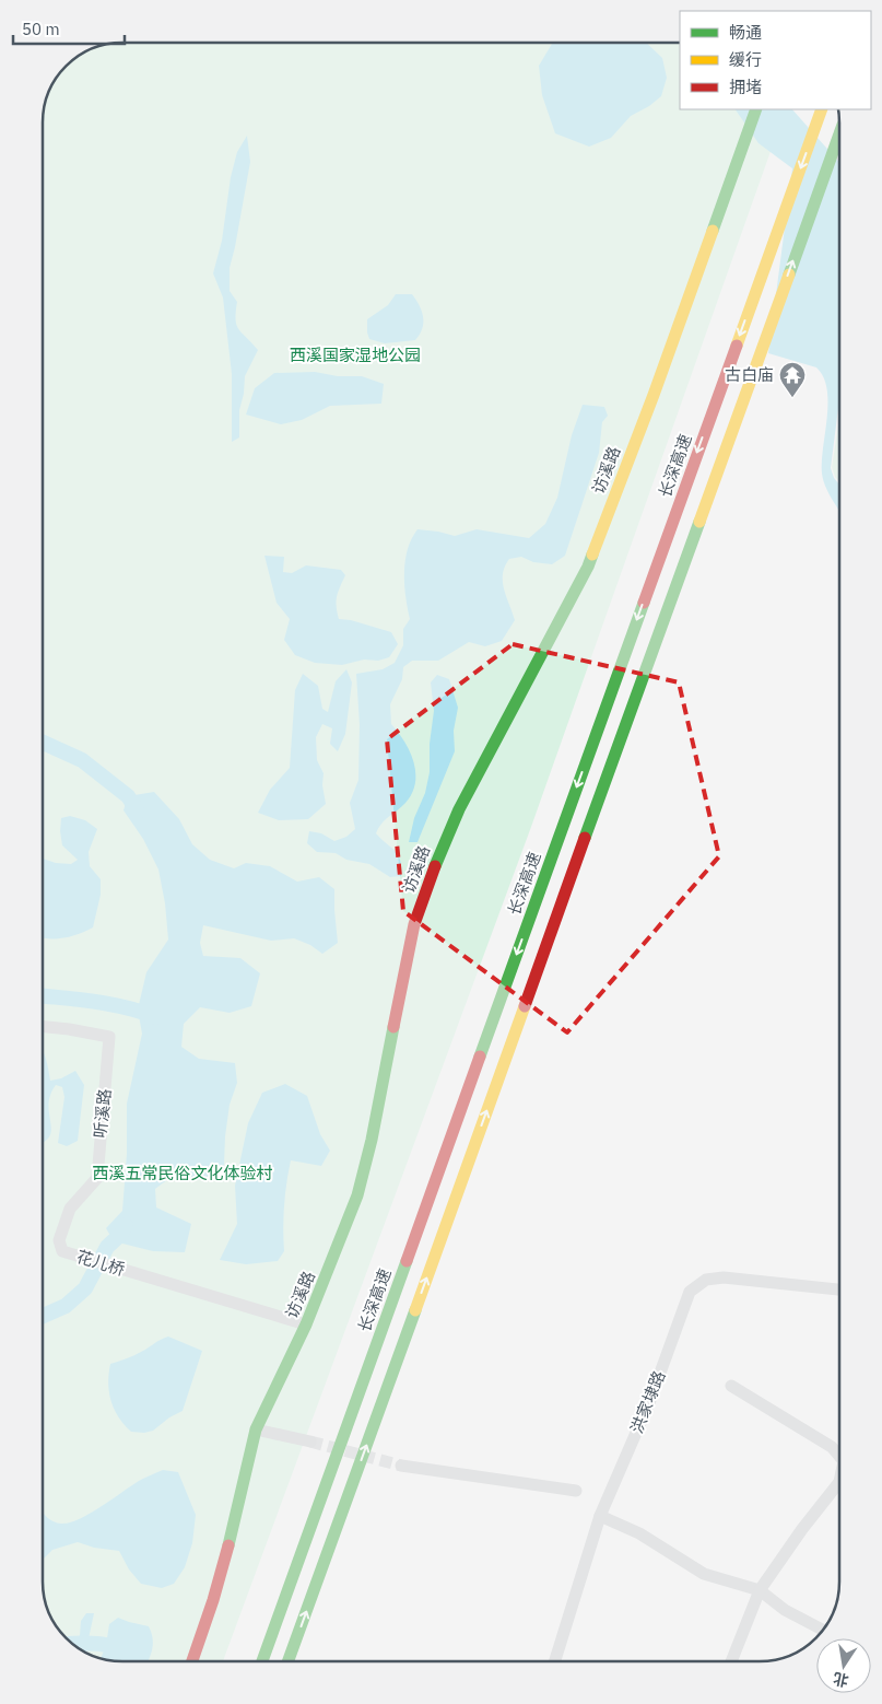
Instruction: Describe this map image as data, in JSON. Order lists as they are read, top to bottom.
{
  "streets": {
    "main road": ["长深高速", "访溪路"],
    "street": ["听溪路", "花儿桥", "洪家埭路"]
  },
  "crossings": [
    ["访溪路", "花儿桥"],
    ["听溪路", "花儿桥"]
  ],
  "parks": ["西溪国家湿地公园", "西溪五常民俗文化体验村"],
  "places": {
    "temple": ["古白庙"]
  },
  "legend": ["畅通", "缓行", "拥堵"],
  "scale_bar": "50 m",
  "north": "bottom"
}
